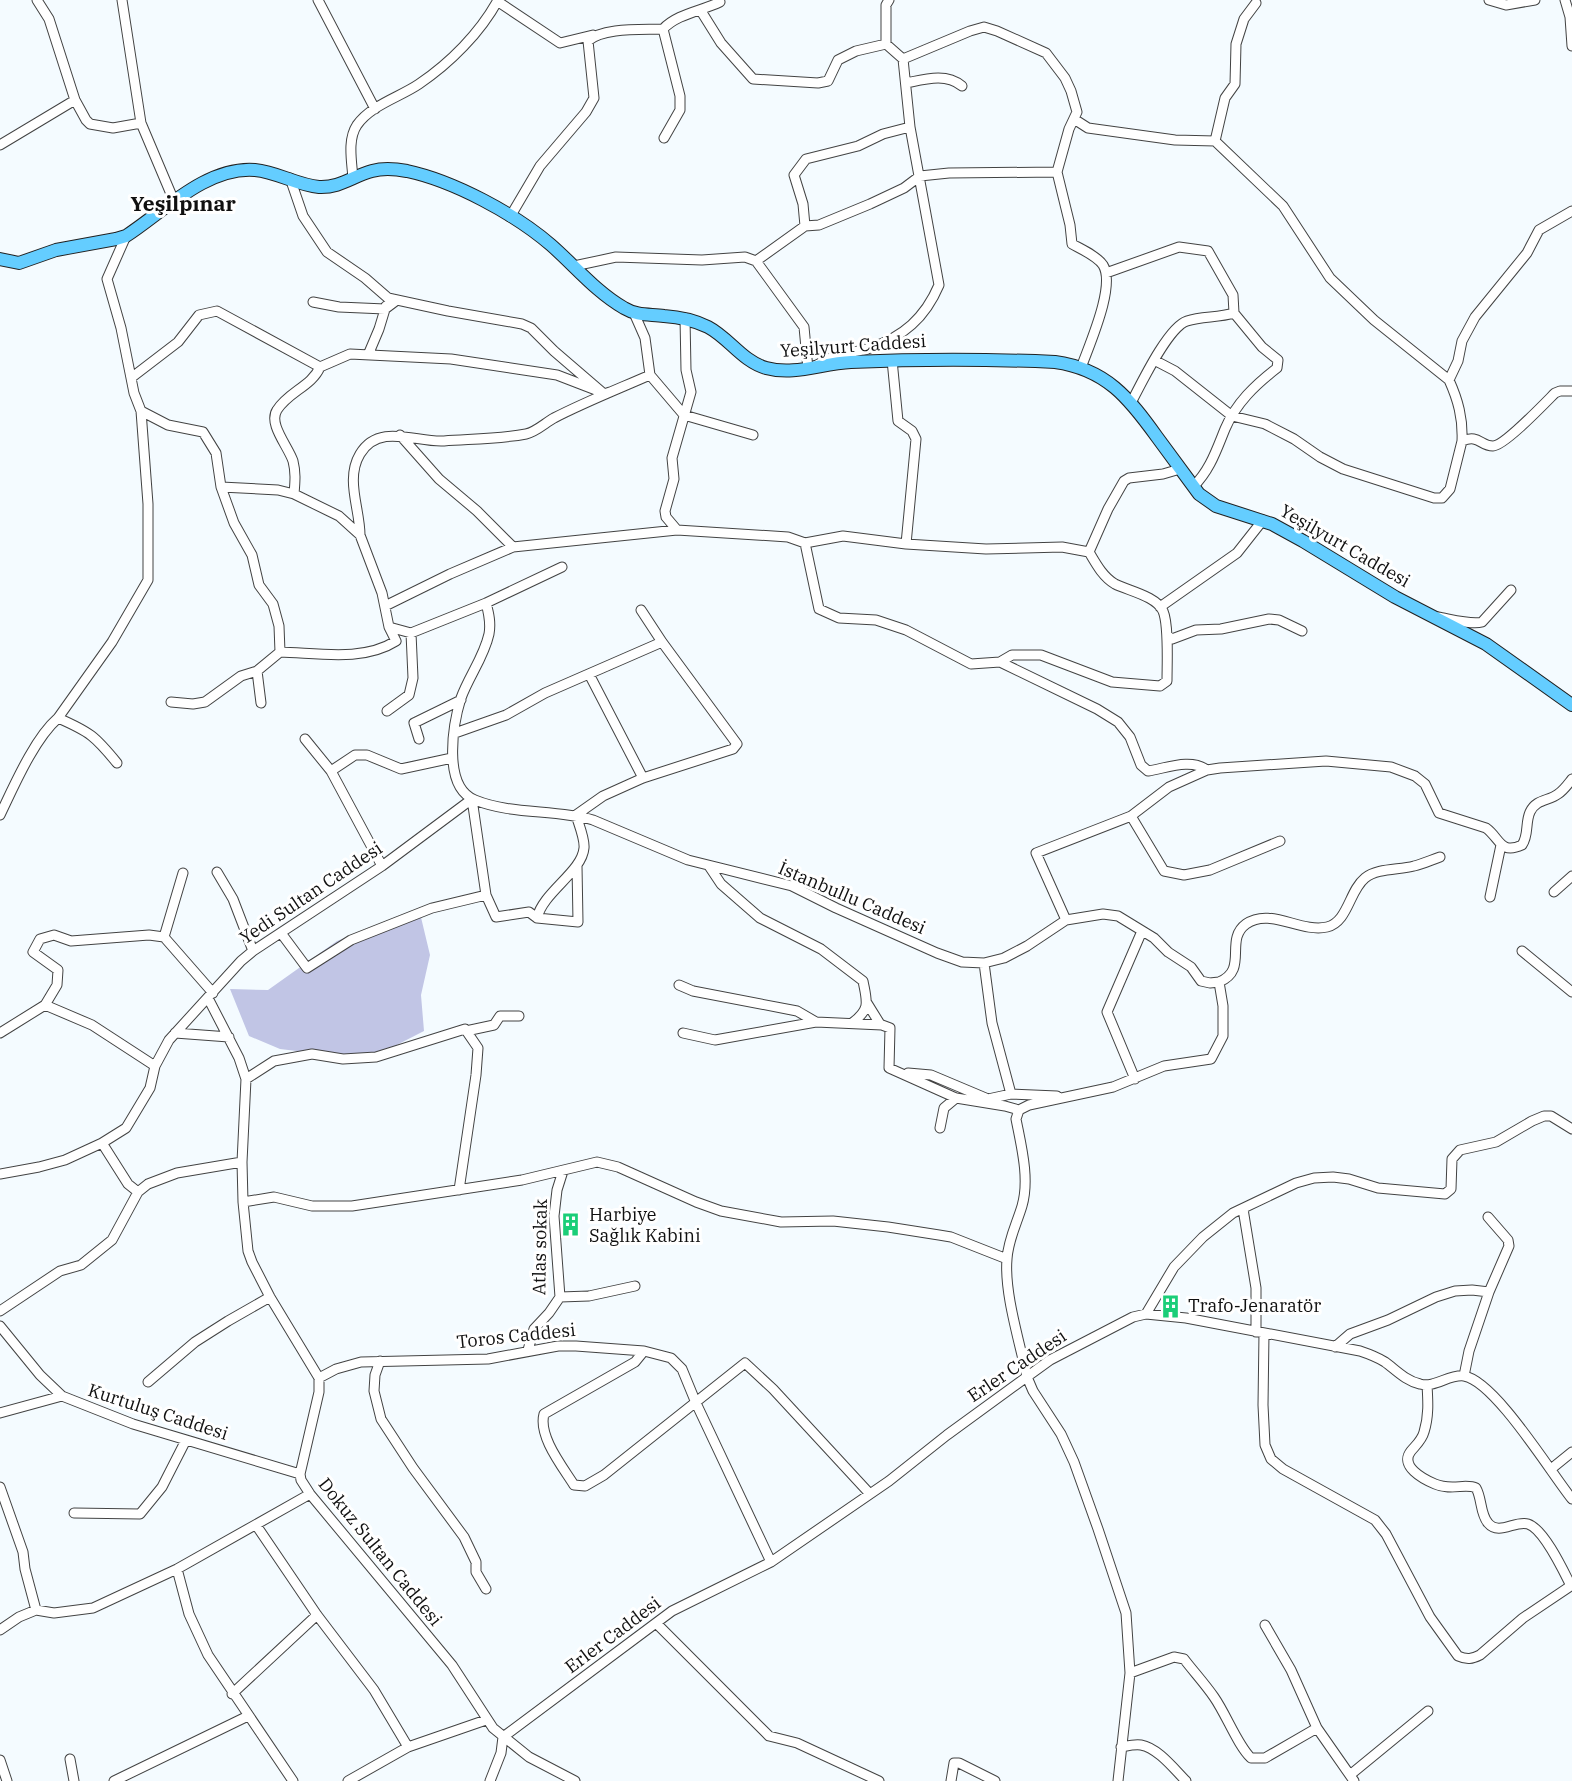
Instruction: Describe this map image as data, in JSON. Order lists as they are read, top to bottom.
{
  "streets": {
    "main road": ["Yeşilyurt Caddesi"],
    "street": [
      "Yedi Sultan Caddesi",
      "İstanbullu Caddesi",
      "Atlas sokak",
      "Toros Caddesi",
      "Erler Caddesi",
      "Kurtuluş Caddesi",
      "Dokuz Sultan Caddesi"
    ]
  },
  "crossings": [
    ["Yedi Sultan Caddesi", "İstanbullu Caddesi"],
    ["Atlas sokak", "Toros Caddesi"],
    ["Toros Caddesi", "Erler Caddesi"],
    ["Toros Caddesi", "Dokuz Sultan Caddesi"],
    ["Erler Caddesi", "Dokuz Sultan Caddesi"],
    ["Kurtuluş Caddesi", "Dokuz Sultan Caddesi"]
  ],
  "districts": ["Yeşilpınar"],
  "places": {
    "building": ["Harbiye Sağlık Kabini", "Trafo-Jenaratör"]
  }
}
